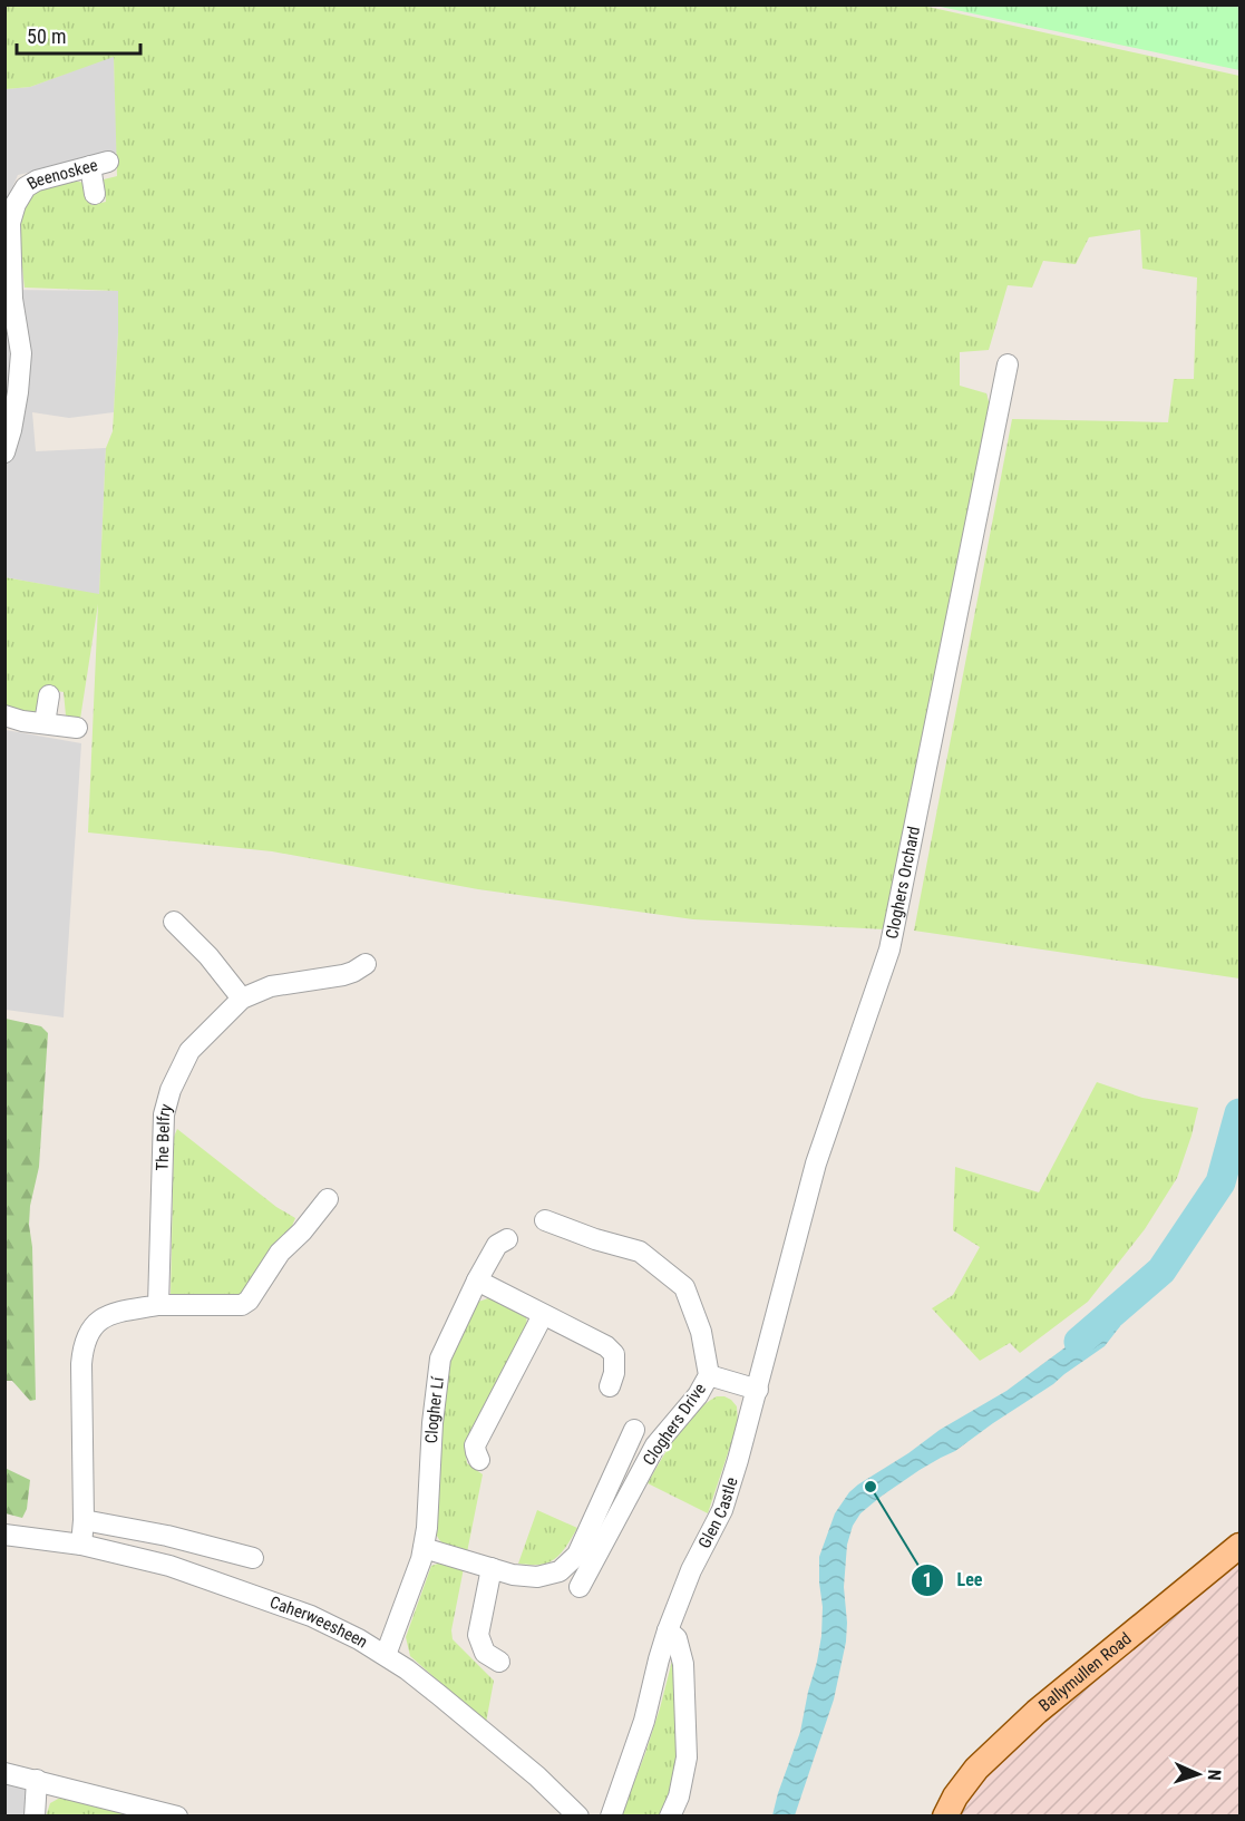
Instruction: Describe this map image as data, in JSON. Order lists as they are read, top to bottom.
{
  "streets": {
    "main road": ["Ballymullen Road"],
    "street": [
      "Beenoskee",
      "Cloghers Orchard",
      "The Belfry",
      "Clogher Lí",
      "Cloghers Drive",
      "Glen Castle",
      "Caherweesheen"
    ]
  },
  "crossings": [
    ["Cloghers Orchard", "Glen Castle"],
    ["Clogher Lí", "Caherweesheen"]
  ],
  "places": ["Lee"],
  "scale_bar": "50 m",
  "north": "right"
}
